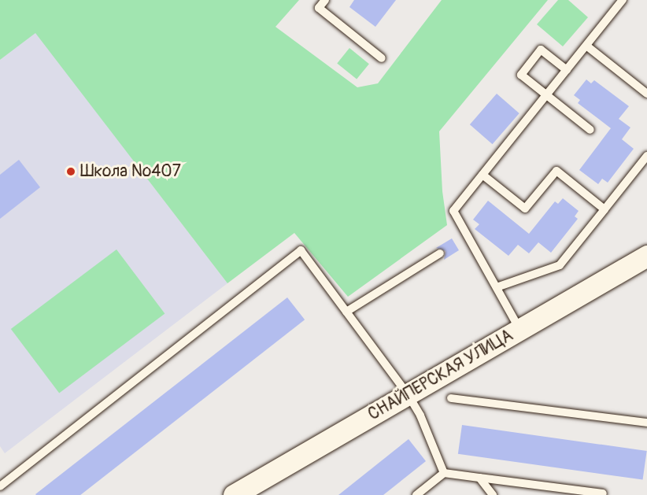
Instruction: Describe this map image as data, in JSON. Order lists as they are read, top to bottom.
{
  "streets": {
    "street": ["СНАЙПЕРСКАЯ УЛИЦА"]
  },
  "places": ["Школа №407"]
}
